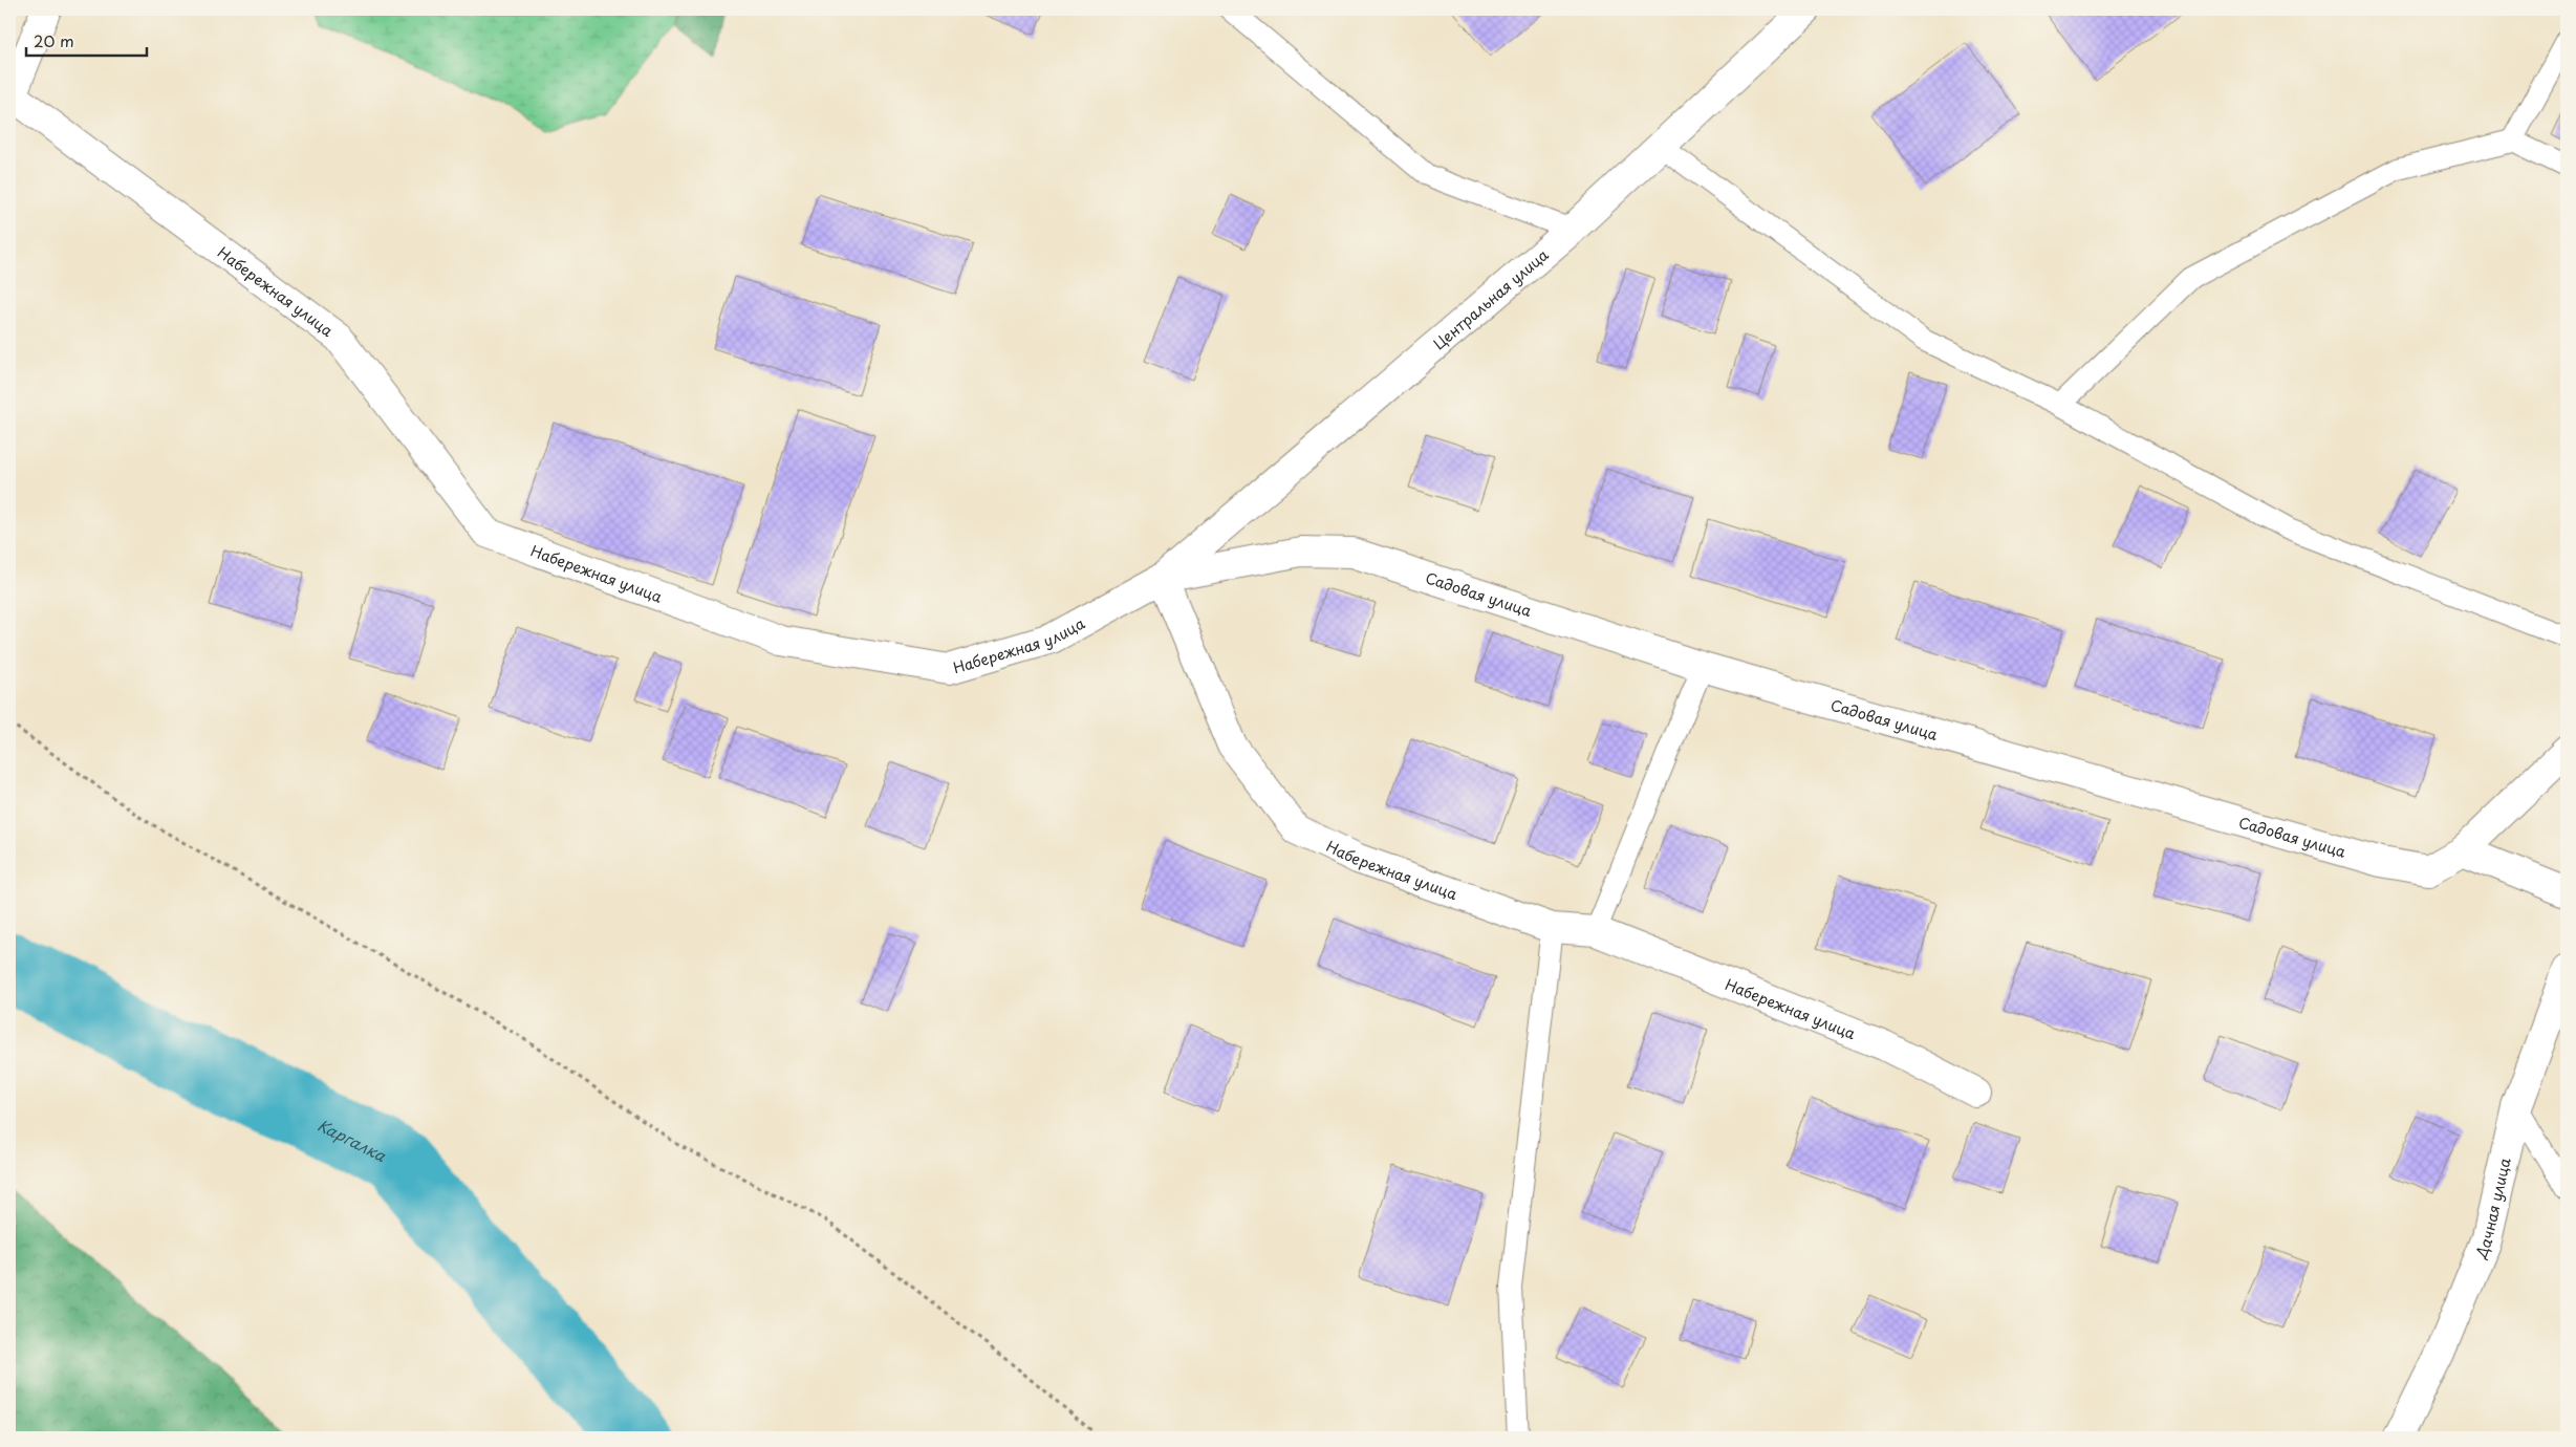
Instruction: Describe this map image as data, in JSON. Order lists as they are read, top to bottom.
{
  "streets": {
    "street": [
      "Набережная улица",
      "Центральная улица",
      "Садовая улица",
      "Дачная улица"
    ]
  },
  "crossings": [
    ["Набережная улица", "Центральная улица"],
    ["Набережная улица", "Садовая улица"],
    ["Центральная улица", "Садовая улица"]
  ],
  "water": ["Каргалка"],
  "scale_bar": "20 m"
}
